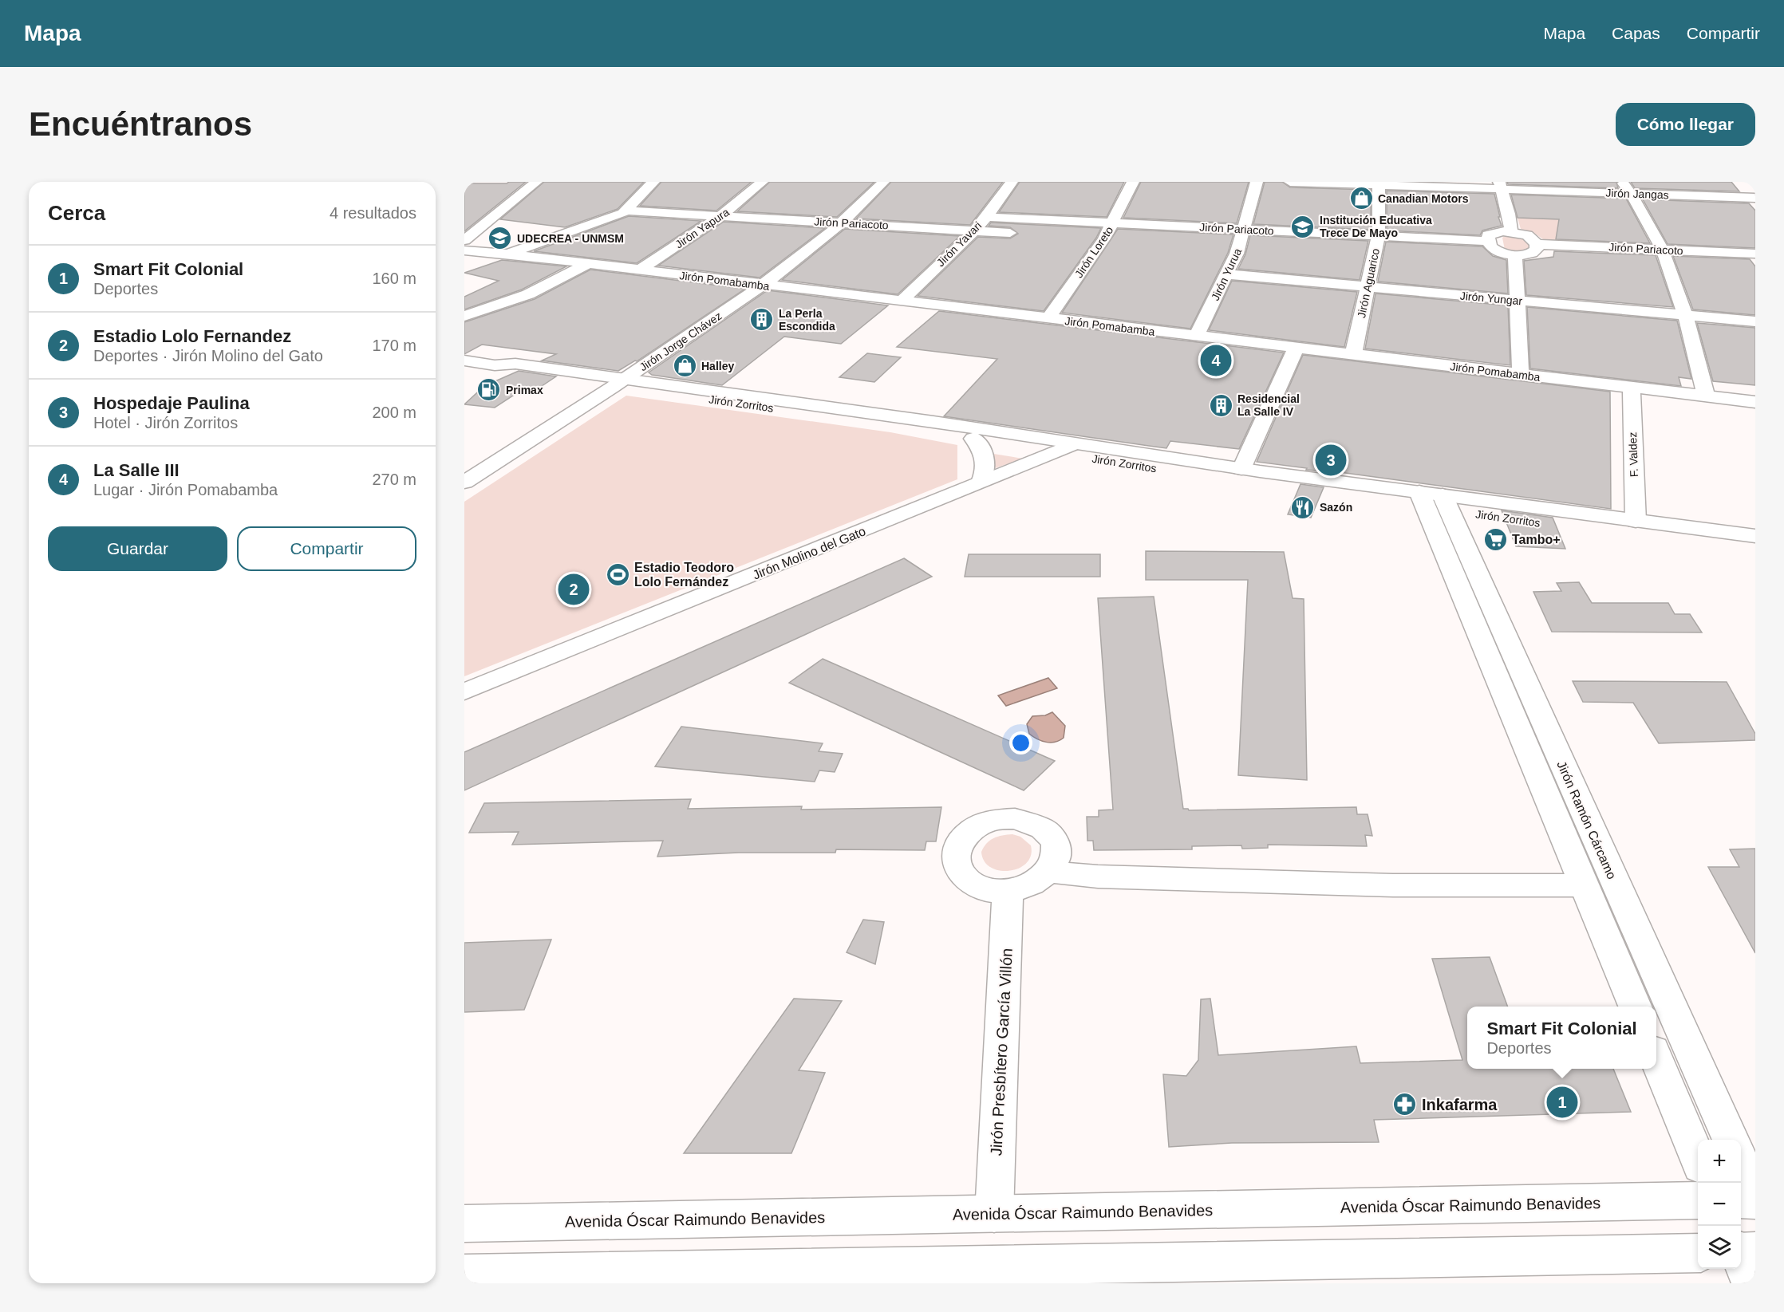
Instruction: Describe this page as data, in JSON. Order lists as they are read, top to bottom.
{
  "streets": {
    "street": [
      "Jirón Jangas",
      "Jirón Pariacoto",
      "Jirón Yapura",
      "Jirón Yavari",
      "Jirón Loreto",
      "Jirón Yurua",
      "Jirón Pomabamba",
      "Jirón Aguarico",
      "Jirón Yungar",
      "Jirón Jorge Chávez",
      "Jirón Zorritos",
      "F. Valdez",
      "Jirón Molino del Gato",
      "Jirón Ramón Cárcamo",
      "Jirón Presbítero García Villón",
      "Avenida Óscar Raimundo Benavides"
    ]
  },
  "crossings": [
    ["Jirón Jangas", "Jirón Aguarico"],
    ["Jirón Pariacoto", "Jirón Yapura"],
    ["Jirón Pariacoto", "Jirón Yavari"],
    ["Jirón Pariacoto", "Jirón Loreto"],
    ["Jirón Pariacoto", "Jirón Yurua"],
    ["Jirón Pariacoto", "Jirón Aguarico"],
    ["Jirón Pariacoto", "Jirón Jorge Chávez"],
    ["Jirón Yapura", "Jirón Pomabamba"],
    ["Jirón Yavari", "Jirón Pomabamba"],
    ["Jirón Loreto", "Jirón Pomabamba"],
    ["Jirón Yurua", "Jirón Pomabamba"],
    ["Jirón Yurua", "Jirón Yungar"],
    ["Jirón Pomabamba", "Jirón Aguarico"],
    ["Jirón Pomabamba", "Jirón Jorge Chávez"],
    ["Jirón Pomabamba", "F. Valdez"],
    ["Jirón Aguarico", "Jirón Yungar"],
    ["Jirón Jorge Chávez", "Jirón Zorritos"],
    ["Jirón Zorritos", "F. Valdez"],
    ["Jirón Zorritos", "Jirón Molino del Gato"],
    ["Jirón Zorritos", "Jirón Ramón Cárcamo"],
    ["Jirón Presbítero García Villón", "Avenida Óscar Raimundo Benavides"]
  ],
  "places": {
    "shop": ["Canadian Motors", "Halley"],
    "school or university": ["Institución Educativa Trece De Mayo", "UDECREA - UNMSM"],
    "building": ["La Perla Escondida", "Residencial La Salle IV"],
    "fuel station": ["Primax"],
    "restaurant": ["Sazón"],
    "supermarket": ["Tambo+"],
    "sports": ["Estadio Teodoro Lolo Fernández"],
    "pharmacy": ["Inkafarma"]
  },
  "page": {
    "header": "Mapa",
    "nav": ["Mapa", "Capas", "Compartir"],
    "buttons": [
      "Cómo llegar",
      ["Guardar", "Compartir"]
    ],
    "title": "Encuéntranos",
    "heading": ["Cerca", "4 resultados"],
    "list": [
      {
        "mark": "1",
        "name": "Smart Fit Colonial",
        "note": "Deportes",
        "value": "160 m"
      },
      {
        "mark": "2",
        "name": "Estadio Lolo Fernandez",
        "note": "Deportes · Jirón Molino del Gato",
        "value": "170 m"
      },
      {
        "mark": "3",
        "name": "Hospedaje Paulina",
        "note": "Hotel · Jirón Zorritos",
        "value": "200 m"
      },
      {
        "mark": "4",
        "name": "La Salle III",
        "note": "Lugar · Jirón Pomabamba",
        "value": "270 m"
      }
    ],
    "pins": [
      "4",
      "3",
      "2",
      "1"
    ],
    "popup": ["Smart Fit Colonial", "Deportes"],
    "map_buttons": ["+", "−"]
  }
}
